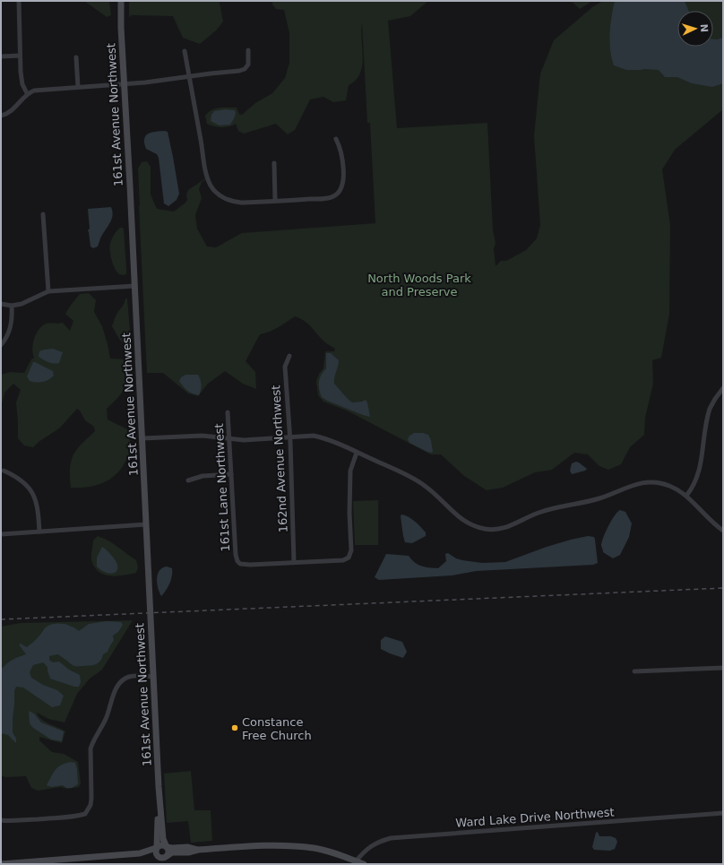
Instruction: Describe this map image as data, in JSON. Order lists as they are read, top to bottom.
{
  "streets": {
    "main road": ["161st Avenue Northwest"],
    "street": ["162nd Avenue Northwest", "161st Lane Northwest", "Ward Lake Drive Northwest"]
  },
  "crossings": [
    ["162nd Avenue Northwest", "161st Lane Northwest"]
  ],
  "parks": ["North Woods Park and Preserve"],
  "places": ["Constance Free Church"],
  "north": "right"
}
